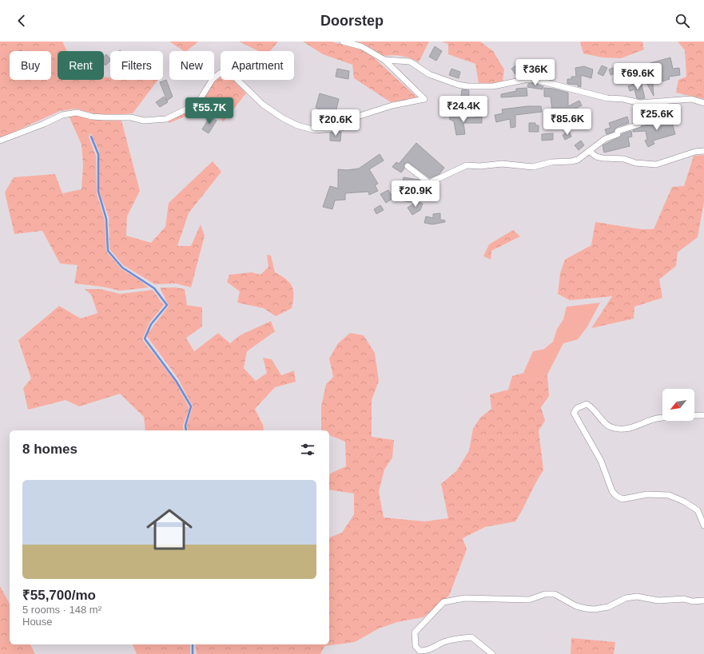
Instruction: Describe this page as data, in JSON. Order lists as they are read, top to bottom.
{
  "north": "bottom left",
  "page": {
    "header": "Doorstep",
    "chip": [
      "Buy",
      "Rent",
      "Filters",
      "New",
      "Apartment"
    ],
    "price": [
      "₹36K",
      "₹69.6K",
      "₹24.4K",
      "₹55.7K",
      "₹25.6K",
      "₹85.6K",
      "₹20.6K",
      "₹20.9K"
    ],
    "heading": "8 homes",
    "list": [
      {
        "name": "₹55,700/mo",
        "note": "5 rooms · 148 m² · House"
      }
    ]
  }
}
